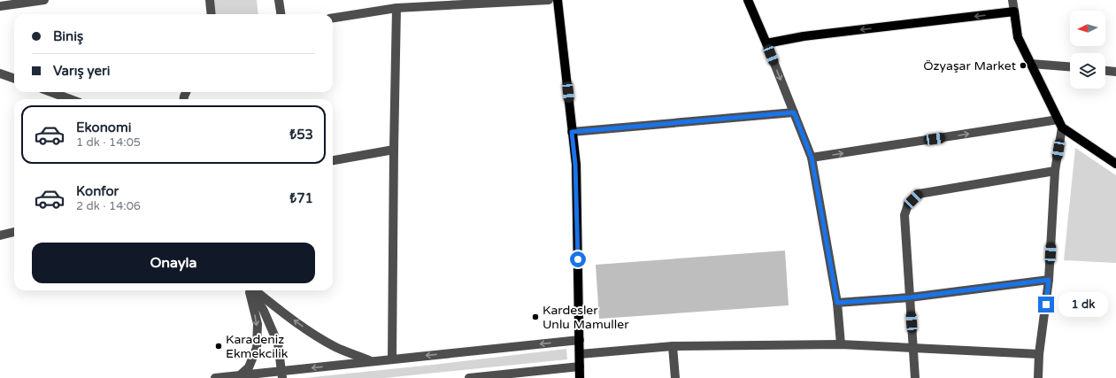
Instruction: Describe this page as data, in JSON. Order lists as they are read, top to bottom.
{
  "places": ["Özyaşar Market", "Kardesler Unlu Mamuller", "Karadeniz Ekmekcilik"],
  "north": "left",
  "page": {
    "banner": ["Biniş", "Varış yeri"],
    "list": [
      {
        "name": "Ekonomi",
        "note": "1 dk · 14:05",
        "value": "₺53"
      },
      {
        "name": "Konfor",
        "note": "2 dk · 14:06",
        "value": "₺71"
      }
    ],
    "buttons": "Onayla",
    "bubble": "1 dk"
  }
}
